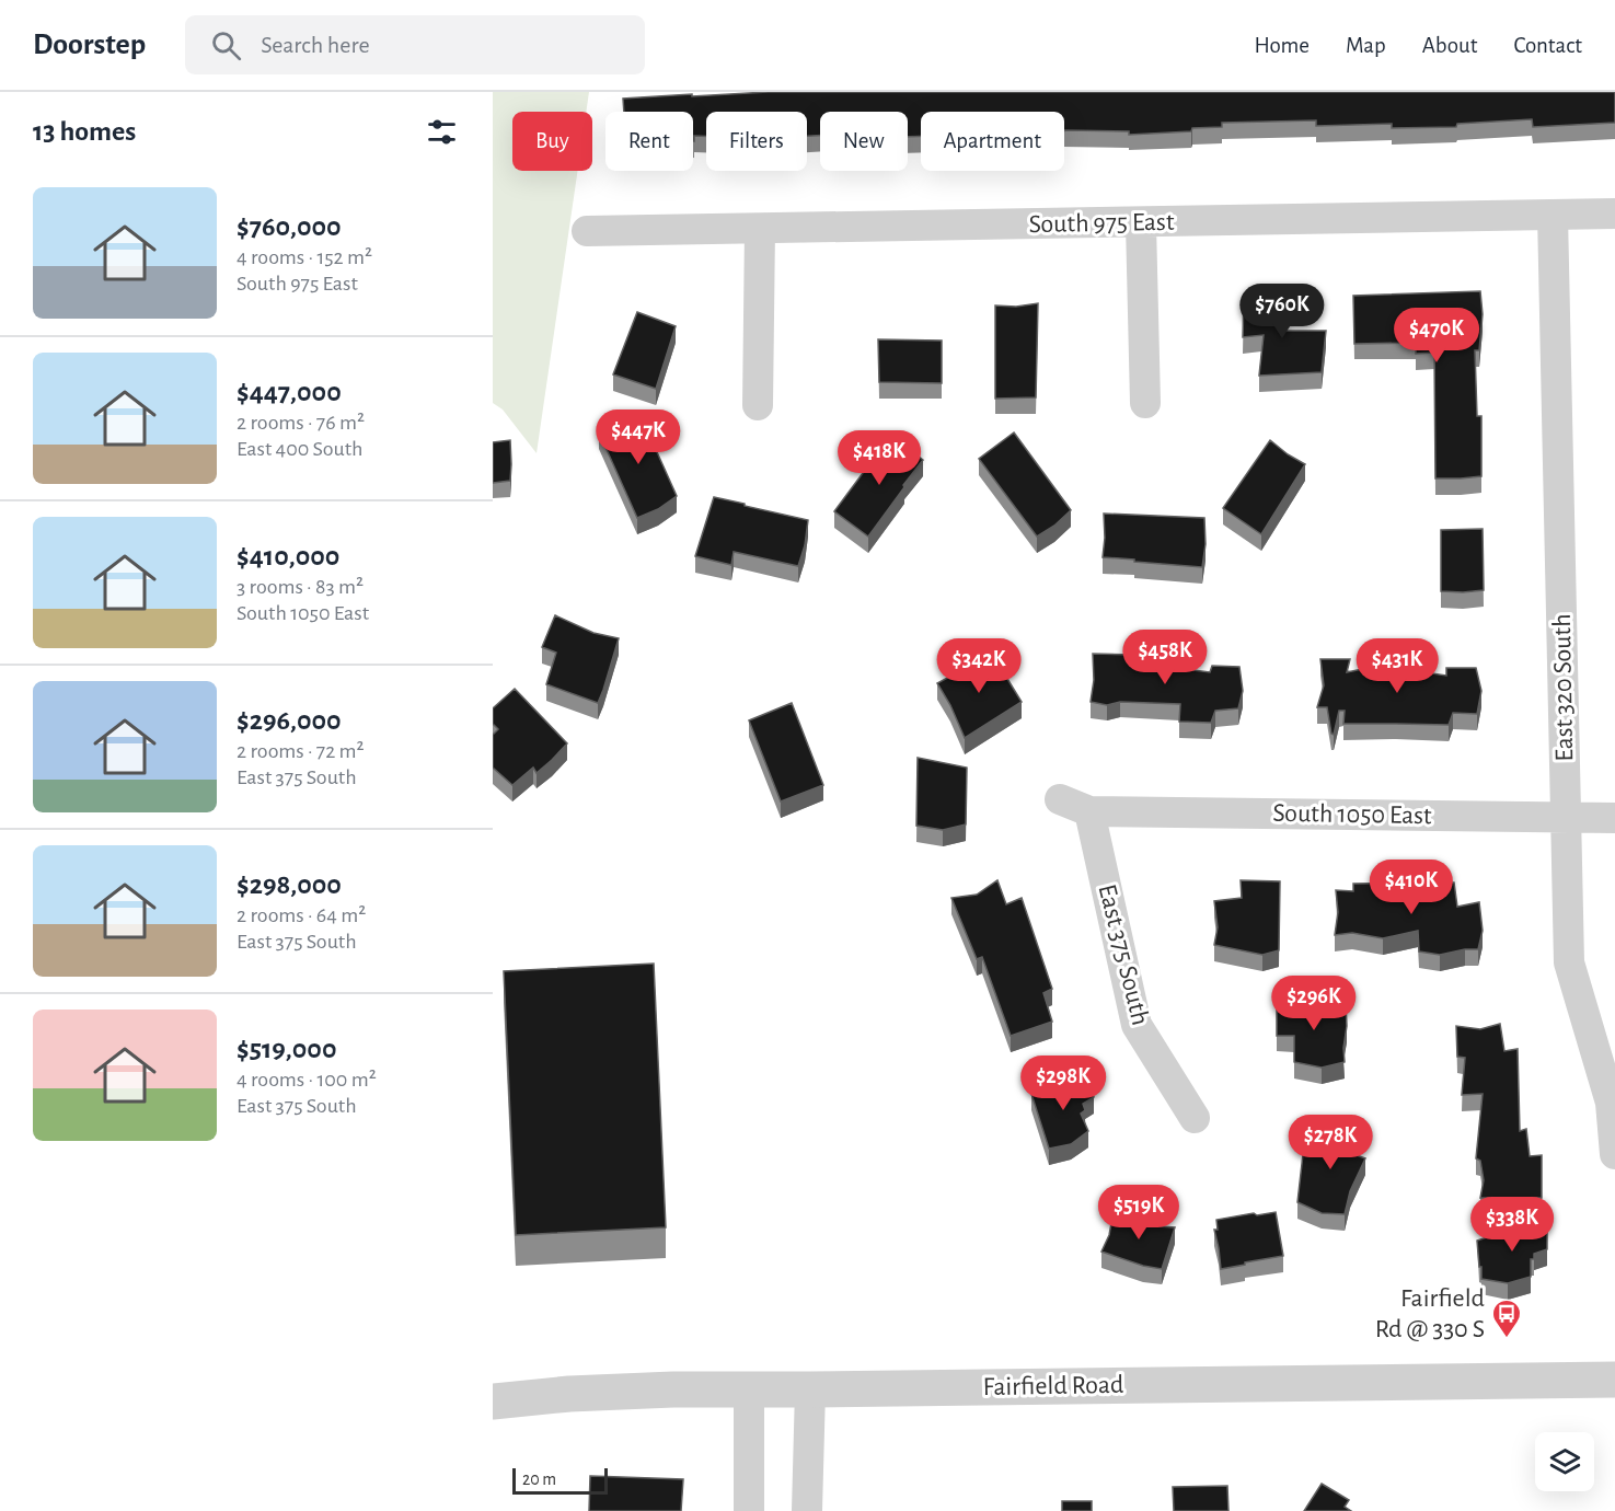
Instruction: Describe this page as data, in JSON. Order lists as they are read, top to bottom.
{
  "streets": {
    "street": [
      "South 975 East",
      "East 320 South",
      "South 1050 East",
      "East 375 South",
      "Fairfield Road"
    ]
  },
  "crossings": [
    ["South 975 East", "East 320 South"],
    ["East 320 South", "South 1050 East"],
    ["South 1050 East", "East 375 South"]
  ],
  "places": {
    "bus stop": ["Fairfield Rd @ 330 S"]
  },
  "scale_bar": "20 m",
  "page": {
    "header": "Doorstep",
    "search": "Search here",
    "nav": [
      "Home",
      "Map",
      "About",
      "Contact"
    ],
    "heading": "13 homes",
    "chip": [
      "Buy",
      "Rent",
      "Filters",
      "New",
      "Apartment"
    ],
    "list": [
      {
        "name": "$760,000",
        "note": "4 rooms · 152 m² · South 975 East"
      },
      {
        "name": "$447,000",
        "note": "2 rooms · 76 m² · East 400 South"
      },
      {
        "name": "$410,000",
        "note": "3 rooms · 83 m² · South 1050 East"
      },
      {
        "name": "$296,000",
        "note": "2 rooms · 72 m² · East 375 South"
      },
      {
        "name": "$298,000",
        "note": "2 rooms · 64 m² · East 375 South"
      },
      {
        "name": "$519,000",
        "note": "4 rooms · 100 m² · East 375 South"
      }
    ],
    "price": [
      "$760K",
      "$470K",
      "$447K",
      "$418K",
      "$458K",
      "$342K",
      "$431K",
      "$410K",
      "$296K",
      "$298K",
      "$278K",
      "$519K",
      "$338K"
    ],
    "scale": "20 m"
  }
}
